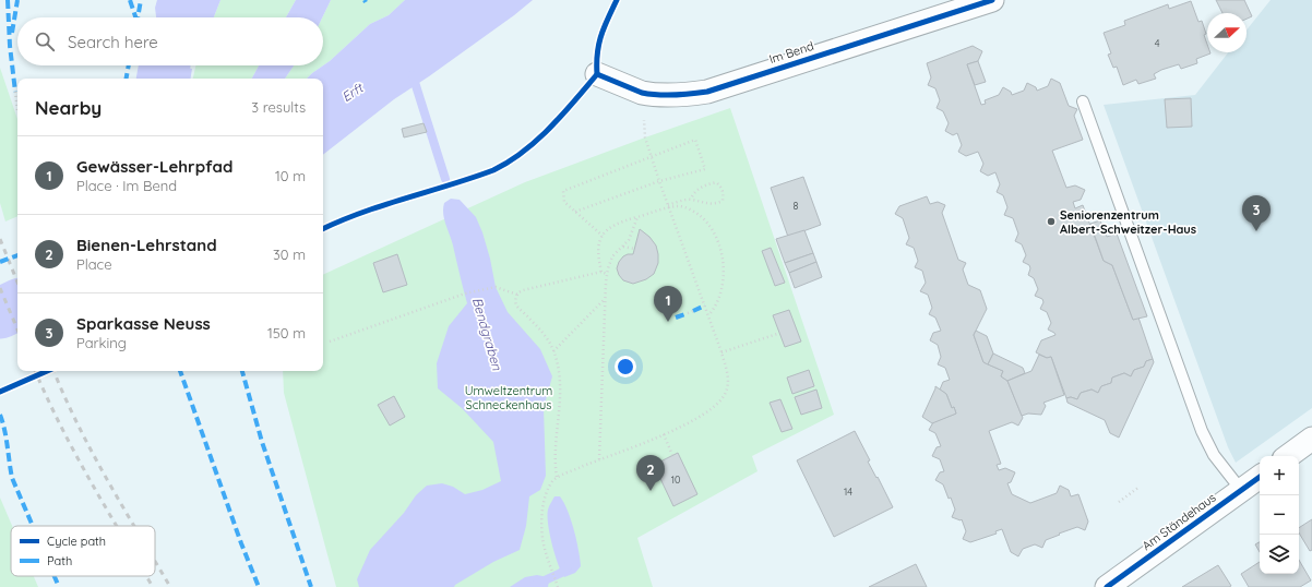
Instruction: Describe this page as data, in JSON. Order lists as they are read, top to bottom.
{
  "streets": {
    "street": ["Im Bend", "Am Ständehaus"]
  },
  "water": ["Erft", "Bendgraben"],
  "parks": ["Umweltzentrum Schneckenhaus"],
  "places": ["Seniorenzentrum Albert-Schweitzer-Haus"],
  "house_numbers": [
    "4",
    "8",
    "10",
    "14"
  ],
  "legend": ["Cycle path", "Path"],
  "north": "right",
  "page": {
    "search": "Search here",
    "heading": ["Nearby", "3 results"],
    "list": [
      {
        "mark": "1",
        "name": "Gewässer-Lehrpfad",
        "note": "Place · Im Bend",
        "value": "10 m"
      },
      {
        "mark": "2",
        "name": "Bienen-Lehrstand",
        "note": "Place",
        "value": "30 m"
      },
      {
        "mark": "3",
        "name": "Sparkasse Neuss",
        "note": "Parking",
        "value": "150 m"
      }
    ],
    "pins": ["3", "1", "2"],
    "map_buttons": ["+", "−"]
  }
}
